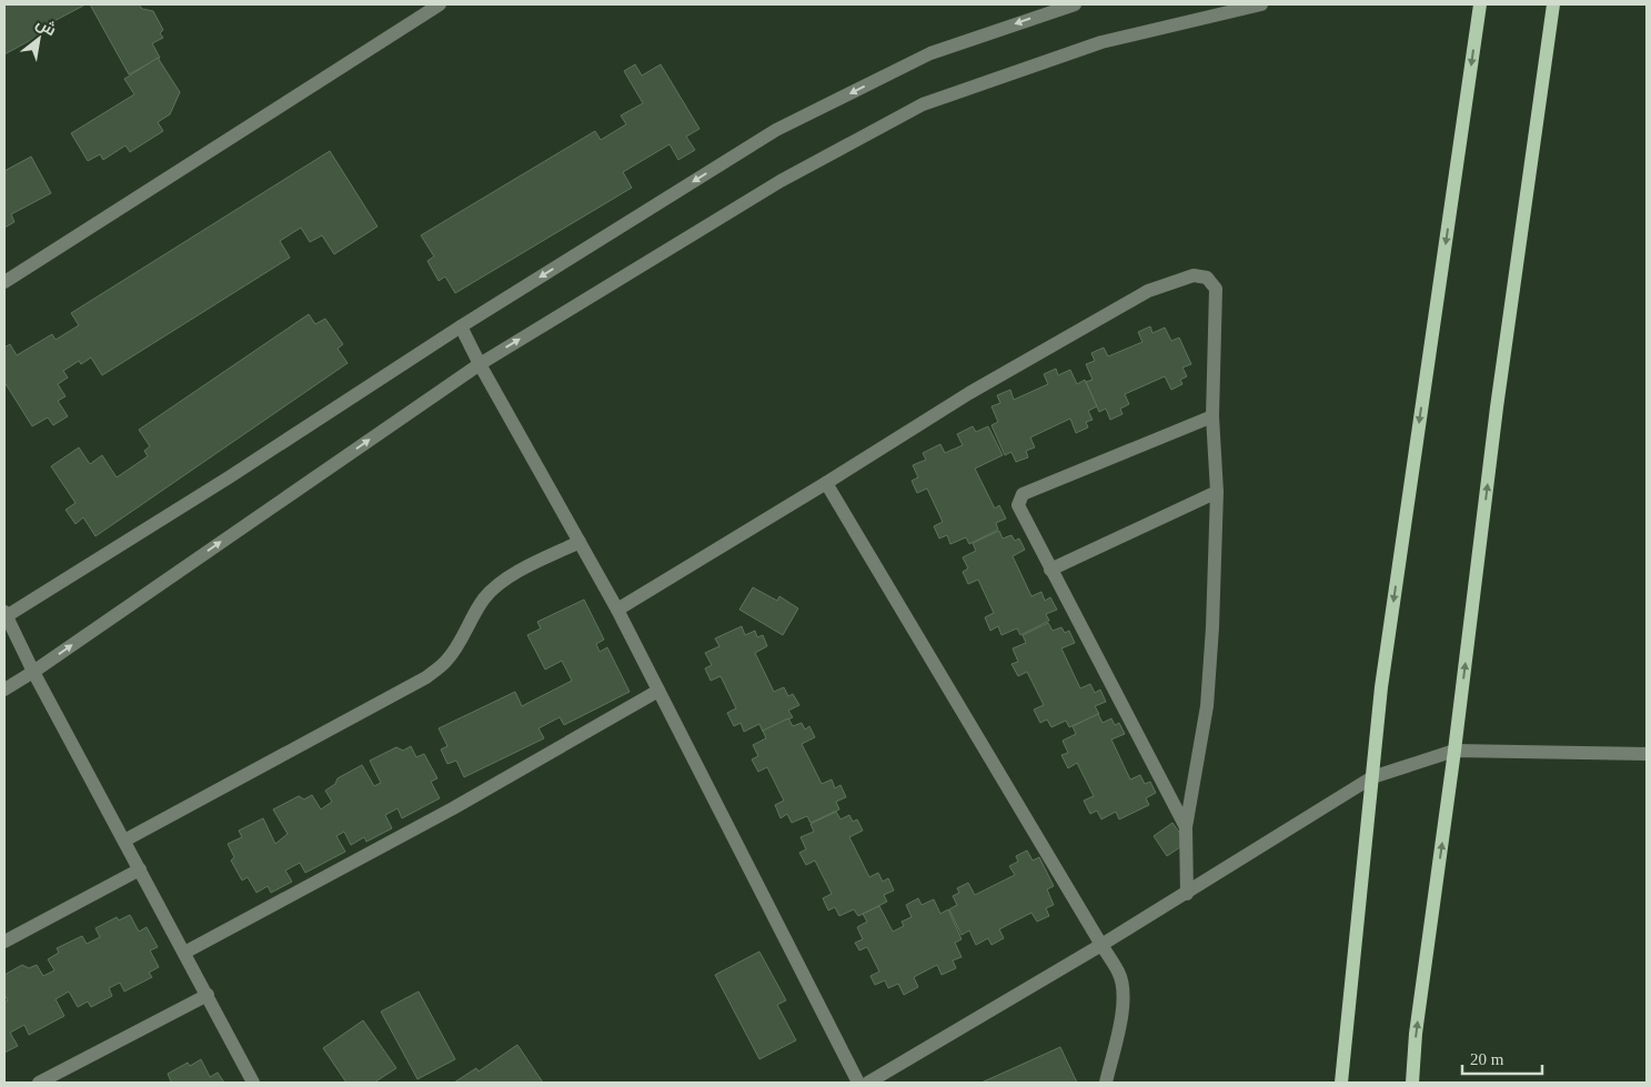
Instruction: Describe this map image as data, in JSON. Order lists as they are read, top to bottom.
{
  "scale_bar": "20 m",
  "north": "top right"
}
